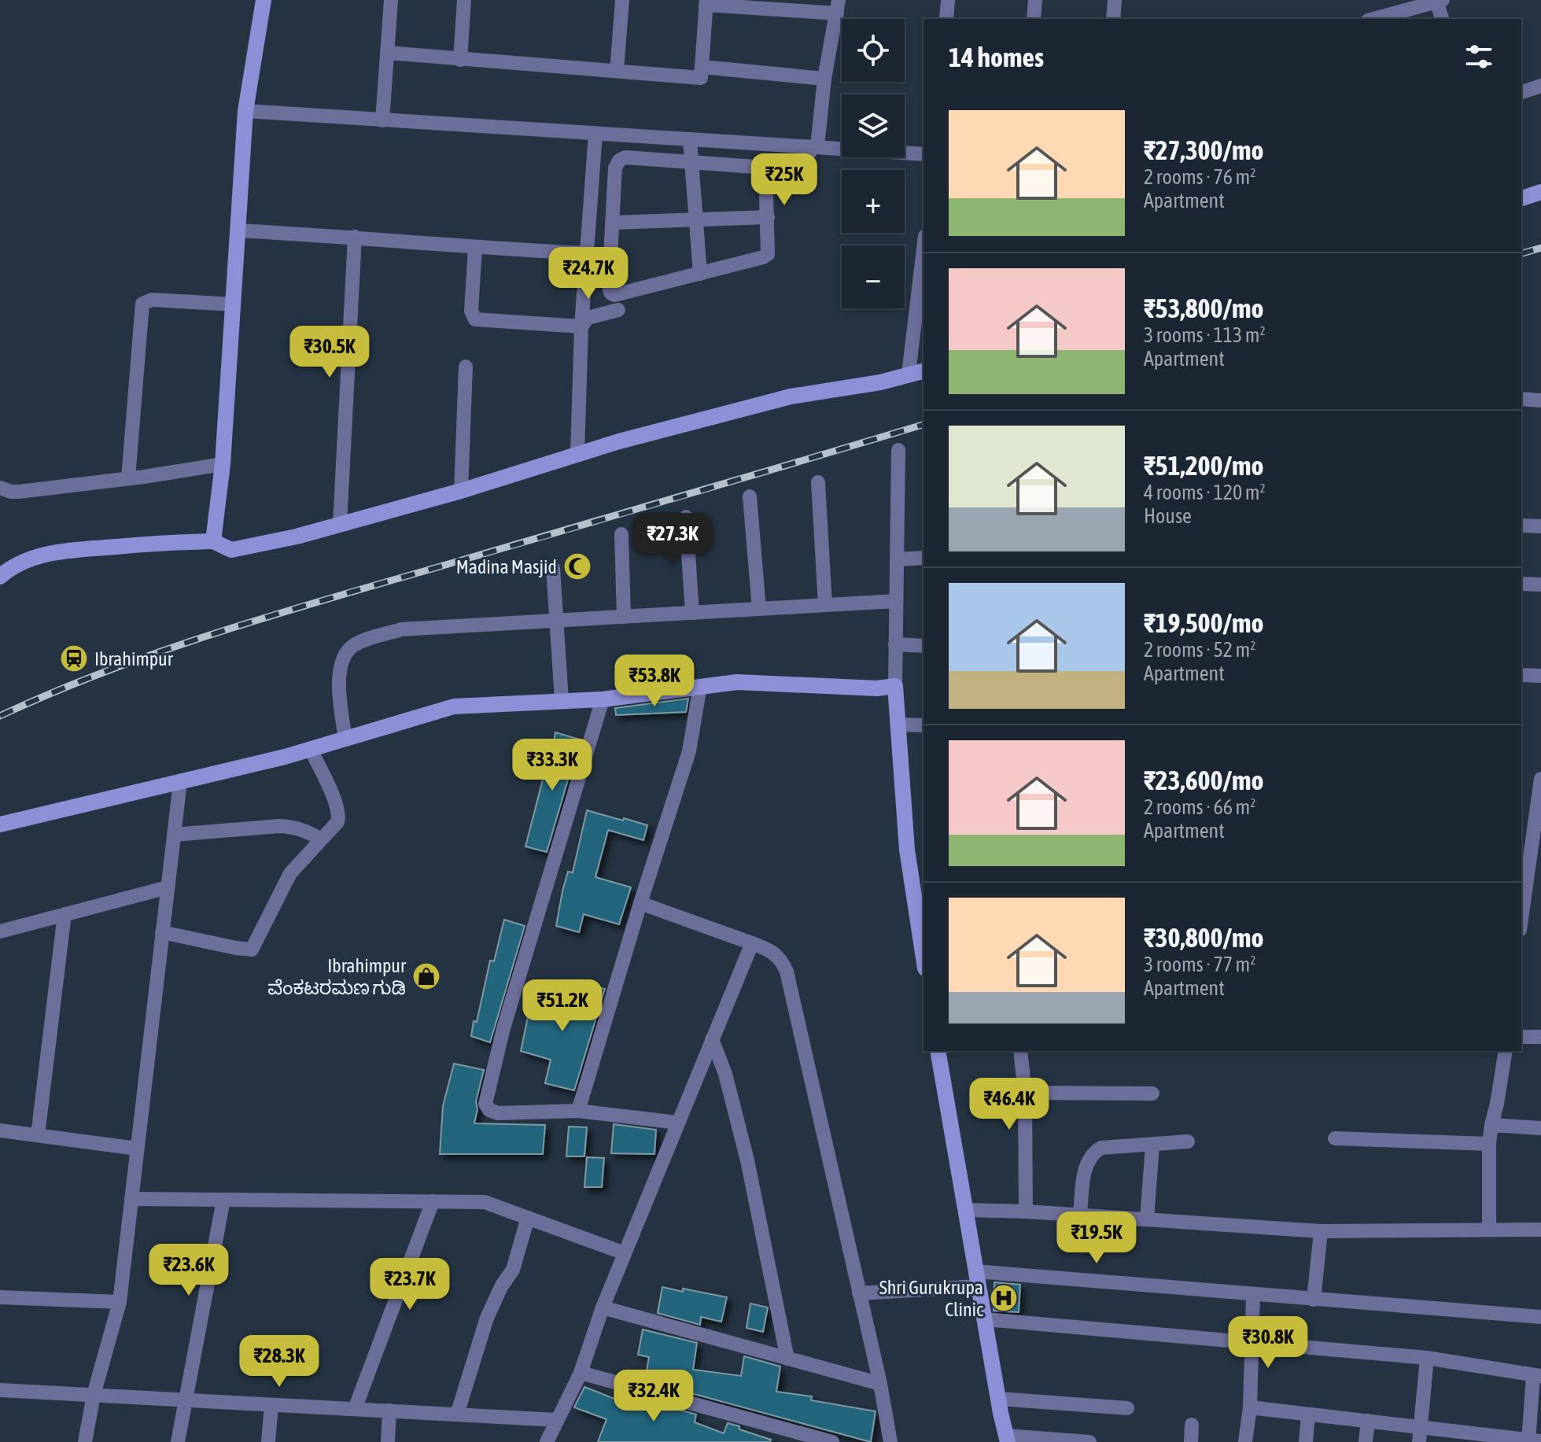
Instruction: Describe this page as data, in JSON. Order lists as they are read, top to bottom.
{
  "places": {
    "mosque": ["Madina Masjid"],
    "station": ["Ibrahimpur"],
    "shop": ["Ibrahimpur ವೆಂಕಟರಮಣ ಗುಡಿ"],
    "hospital": ["Shri Gurukrupa Clinic"]
  },
  "page": {
    "map_buttons": ["+", "−"],
    "heading": "14 homes",
    "list": [
      {
        "name": "₹27,300/mo",
        "note": "2 rooms · 76 m² · Apartment"
      },
      {
        "name": "₹53,800/mo",
        "note": "3 rooms · 113 m² · Apartment"
      },
      {
        "name": "₹51,200/mo",
        "note": "4 rooms · 120 m² · House"
      },
      {
        "name": "₹19,500/mo",
        "note": "2 rooms · 52 m² · Apartment"
      },
      {
        "name": "₹23,600/mo",
        "note": "2 rooms · 66 m² · Apartment"
      },
      {
        "name": "₹30,800/mo",
        "note": "3 rooms · 77 m² · Apartment"
      }
    ],
    "price": [
      "₹25K",
      "₹24.7K",
      "₹30.5K",
      "₹27.3K",
      "₹53.8K",
      "₹33.3K",
      "₹51.2K",
      "₹46.4K",
      "₹19.5K",
      "₹23.6K",
      "₹23.7K",
      "₹30.8K",
      "₹28.3K",
      "₹32.4K"
    ]
  }
}
